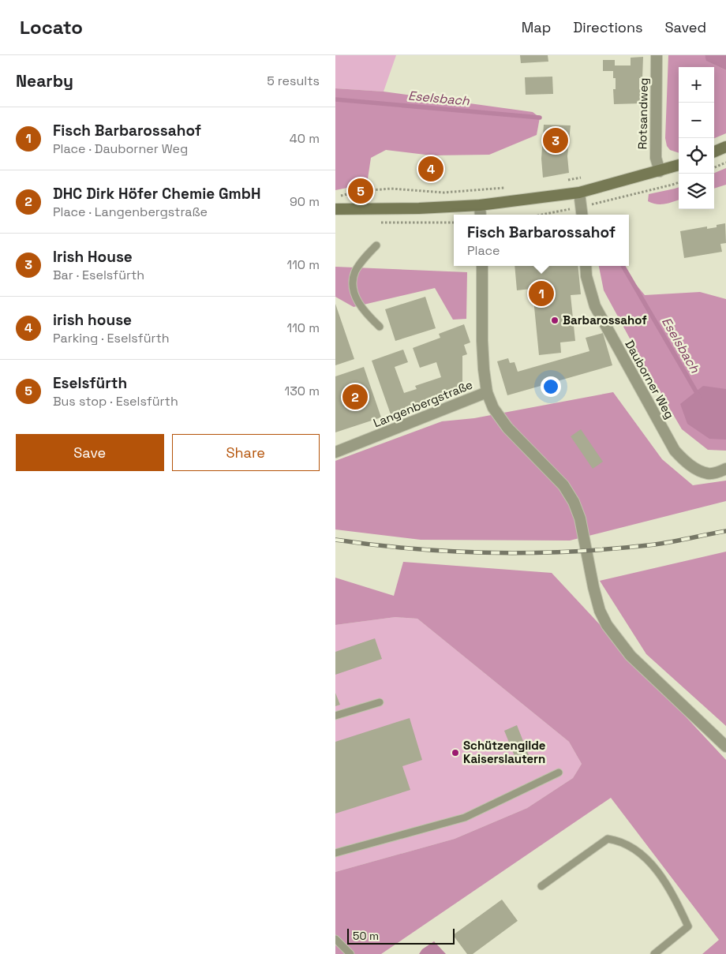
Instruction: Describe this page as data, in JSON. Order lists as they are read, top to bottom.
{
  "streets": {
    "street": ["Rotsandweg", "Dauborner Weg", "Langenbergstraße"]
  },
  "water": ["Eselsbach"],
  "places": ["Barbarossahof", "Schützengilde Kaiserslautern"],
  "scale_bar": "50 m",
  "page": {
    "header": "Locato",
    "nav": ["Map", "Directions", "Saved"],
    "heading": ["Nearby", "5 results"],
    "map_buttons": ["+", "−"],
    "list": [
      {
        "mark": "1",
        "name": "Fisch Barbarossahof",
        "note": "Place · Dauborner Weg",
        "value": "40 m"
      },
      {
        "mark": "2",
        "name": "DHC Dirk Höfer Chemie GmbH",
        "note": "Place · Langenbergstraße",
        "value": "90 m"
      },
      {
        "mark": "3",
        "name": "Irish House",
        "note": "Bar · Eselsfürth",
        "value": "110 m"
      },
      {
        "mark": "4",
        "name": "irish house",
        "note": "Parking · Eselsfürth",
        "value": "110 m"
      },
      {
        "mark": "5",
        "name": "Eselsfürth",
        "note": "Bus stop · Eselsfürth",
        "value": "130 m"
      }
    ],
    "pins": [
      "3",
      "4",
      "5",
      "1",
      "2"
    ],
    "popup": ["Fisch Barbarossahof", "Place"],
    "buttons": ["Save", "Share"],
    "scale": "50 m"
  }
}
